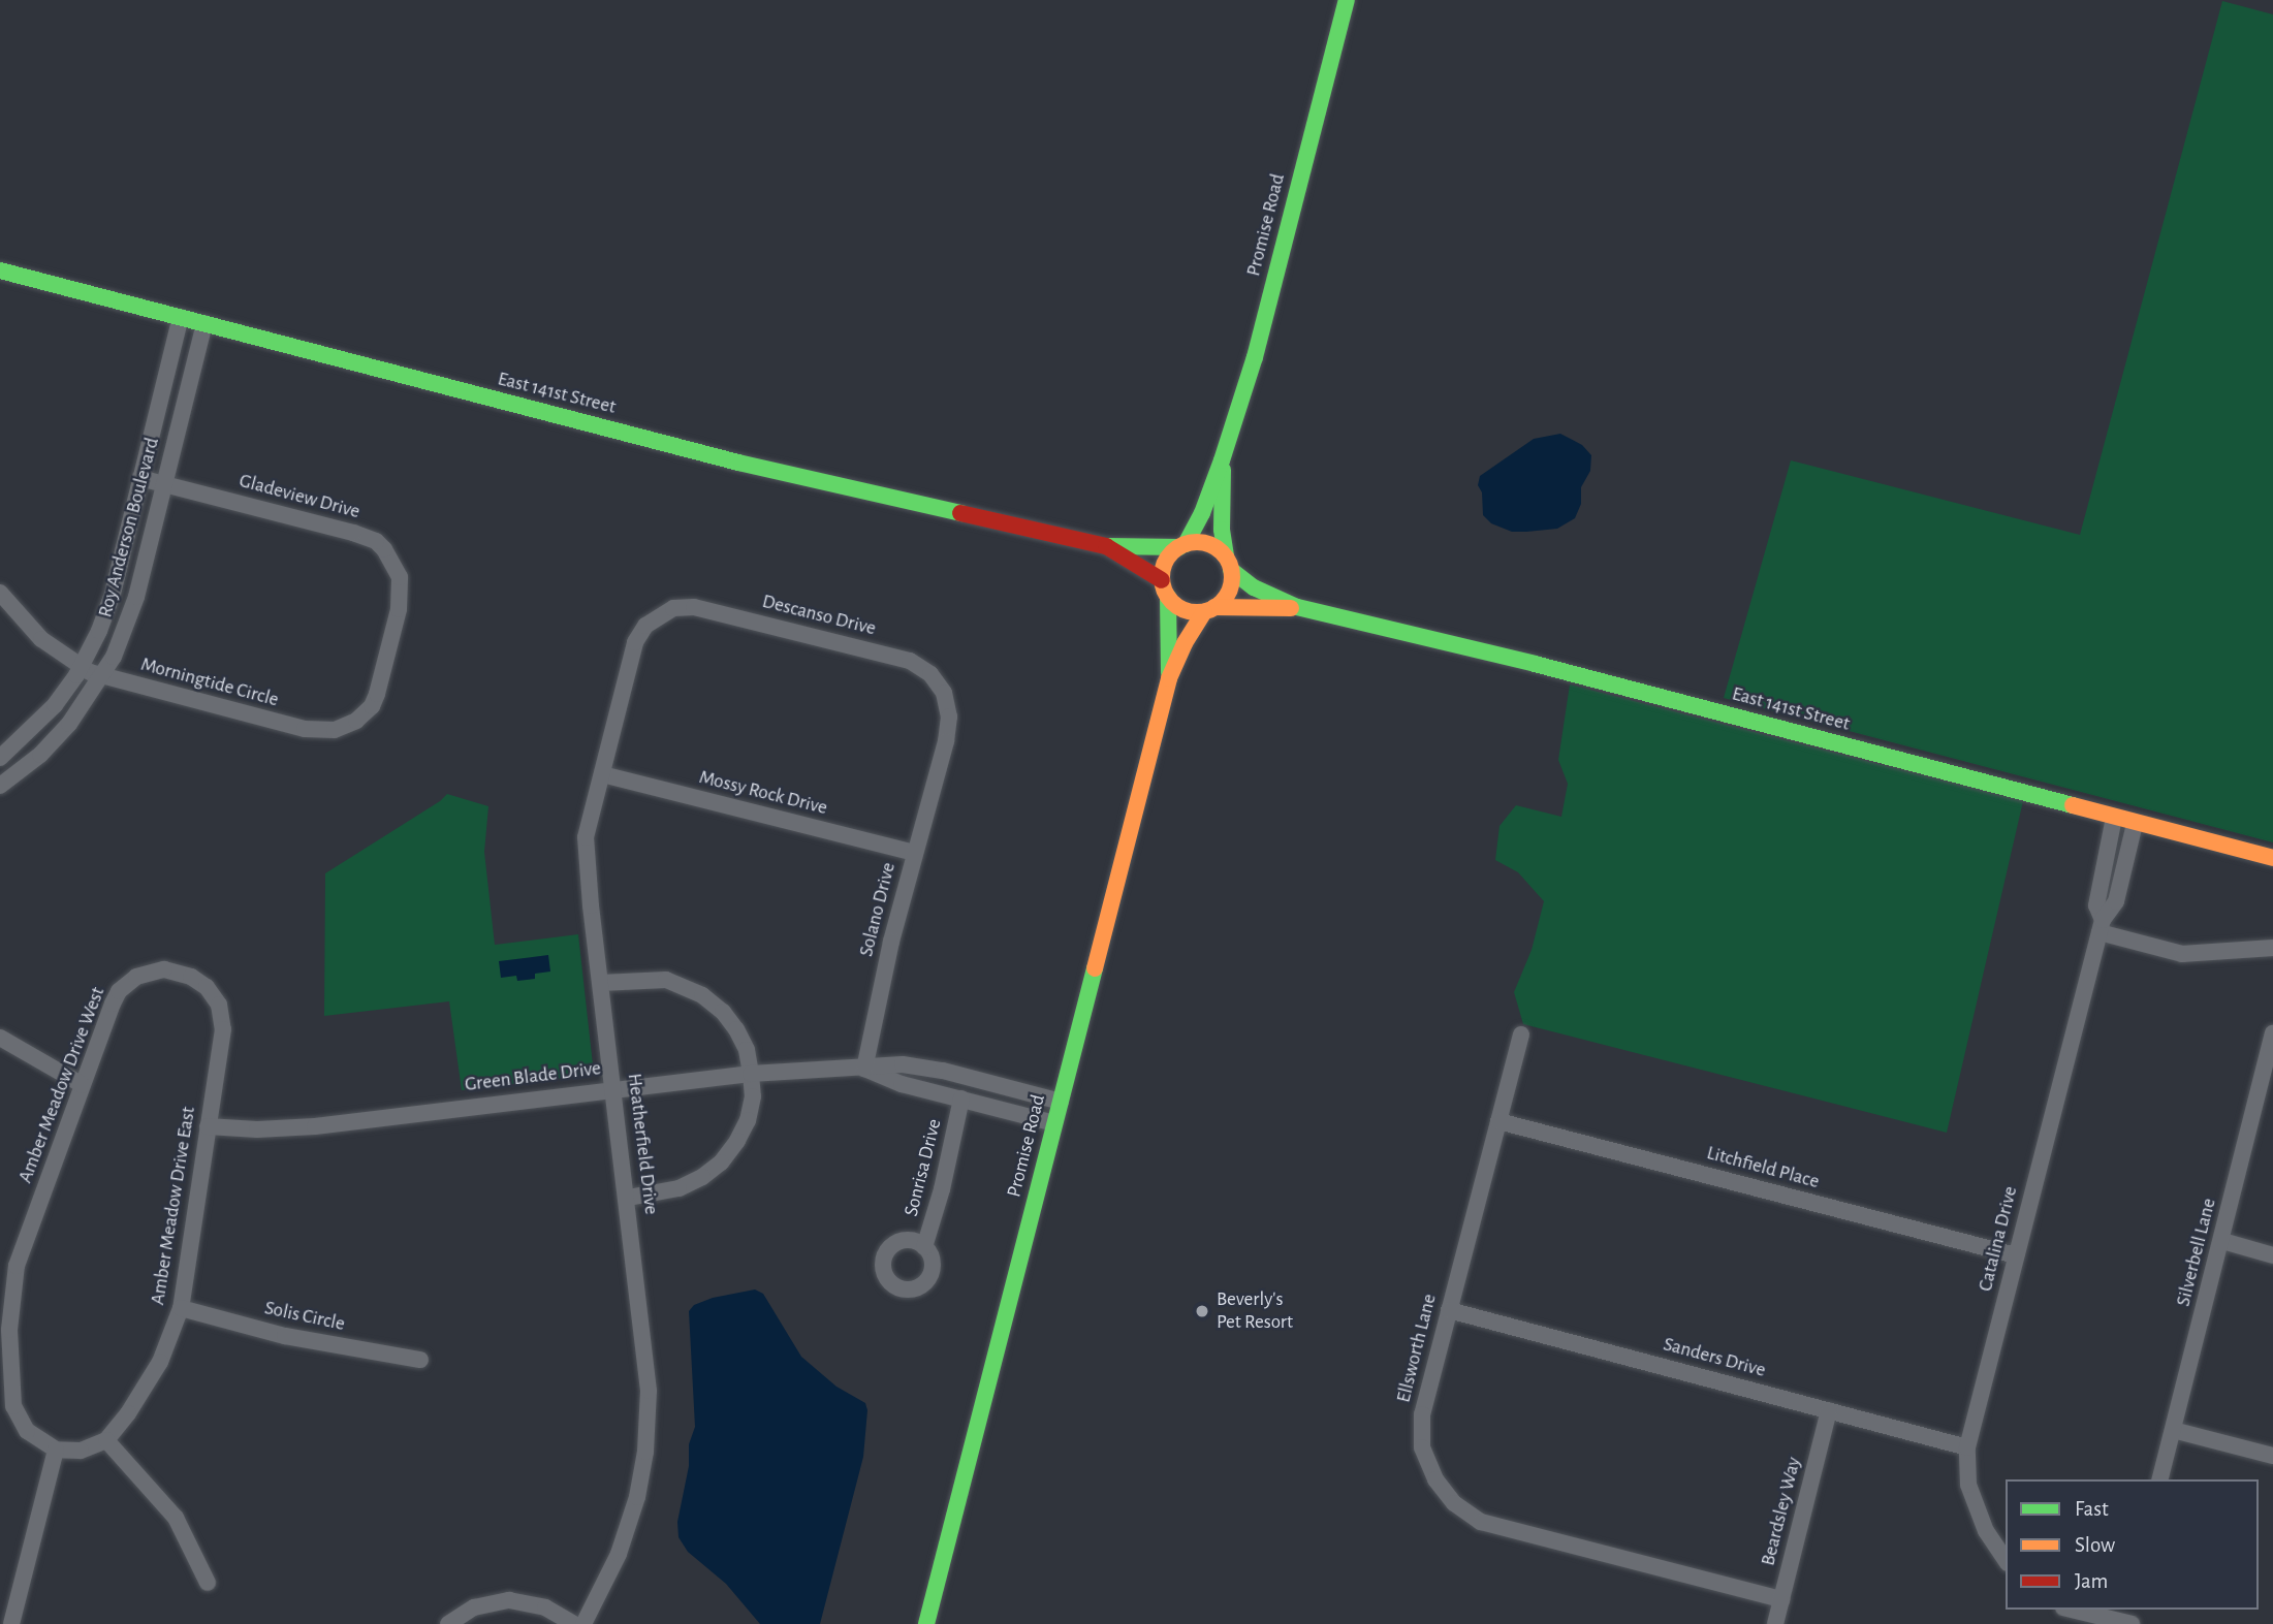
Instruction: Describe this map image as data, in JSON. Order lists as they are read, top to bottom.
{
  "streets": {
    "street": [
      "Promise Road",
      "East 141st Street",
      "Gladeview Drive",
      "Roy Anderson Boulevard",
      "Descanso Drive",
      "Morningtide Circle",
      "Mossy Rock Drive",
      "Solano Drive",
      "Green Blade Drive",
      "Amber Meadow Drive West",
      "Heatherfield Drive",
      "Sonrisa Drive",
      "Litchfield Place",
      "Amber Meadow Drive East",
      "Catalina Drive",
      "Silverbell Lane",
      "Solis Circle",
      "Ellsworth Lane",
      "Sanders Drive",
      "Beardsley Way"
    ]
  },
  "crossings": [
    ["Promise Road", "East 141st Street"],
    ["Promise Road", "Green Blade Drive"],
    ["East 141st Street", "Roy Anderson Boulevard"],
    ["East 141st Street", "Catalina Drive"],
    ["Gladeview Drive", "Roy Anderson Boulevard"],
    ["Gladeview Drive", "Morningtide Circle"],
    ["Roy Anderson Boulevard", "Morningtide Circle"],
    ["Descanso Drive", "Solano Drive"],
    ["Descanso Drive", "Heatherfield Drive"],
    ["Mossy Rock Drive", "Solano Drive"],
    ["Mossy Rock Drive", "Heatherfield Drive"],
    ["Solano Drive", "Green Blade Drive"],
    ["Green Blade Drive", "Heatherfield Drive"],
    ["Green Blade Drive", "Sonrisa Drive"],
    ["Green Blade Drive", "Amber Meadow Drive East"],
    ["Amber Meadow Drive West", "Amber Meadow Drive East"],
    ["Litchfield Place", "Catalina Drive"],
    ["Litchfield Place", "Ellsworth Lane"],
    ["Amber Meadow Drive East", "Solis Circle"],
    ["Catalina Drive", "Sanders Drive"],
    ["Ellsworth Lane", "Sanders Drive"],
    ["Ellsworth Lane", "Beardsley Way"],
    ["Sanders Drive", "Beardsley Way"]
  ],
  "places": ["Beverly's Pet Resort"],
  "legend": ["Fast", "Slow", "Jam"]
}
